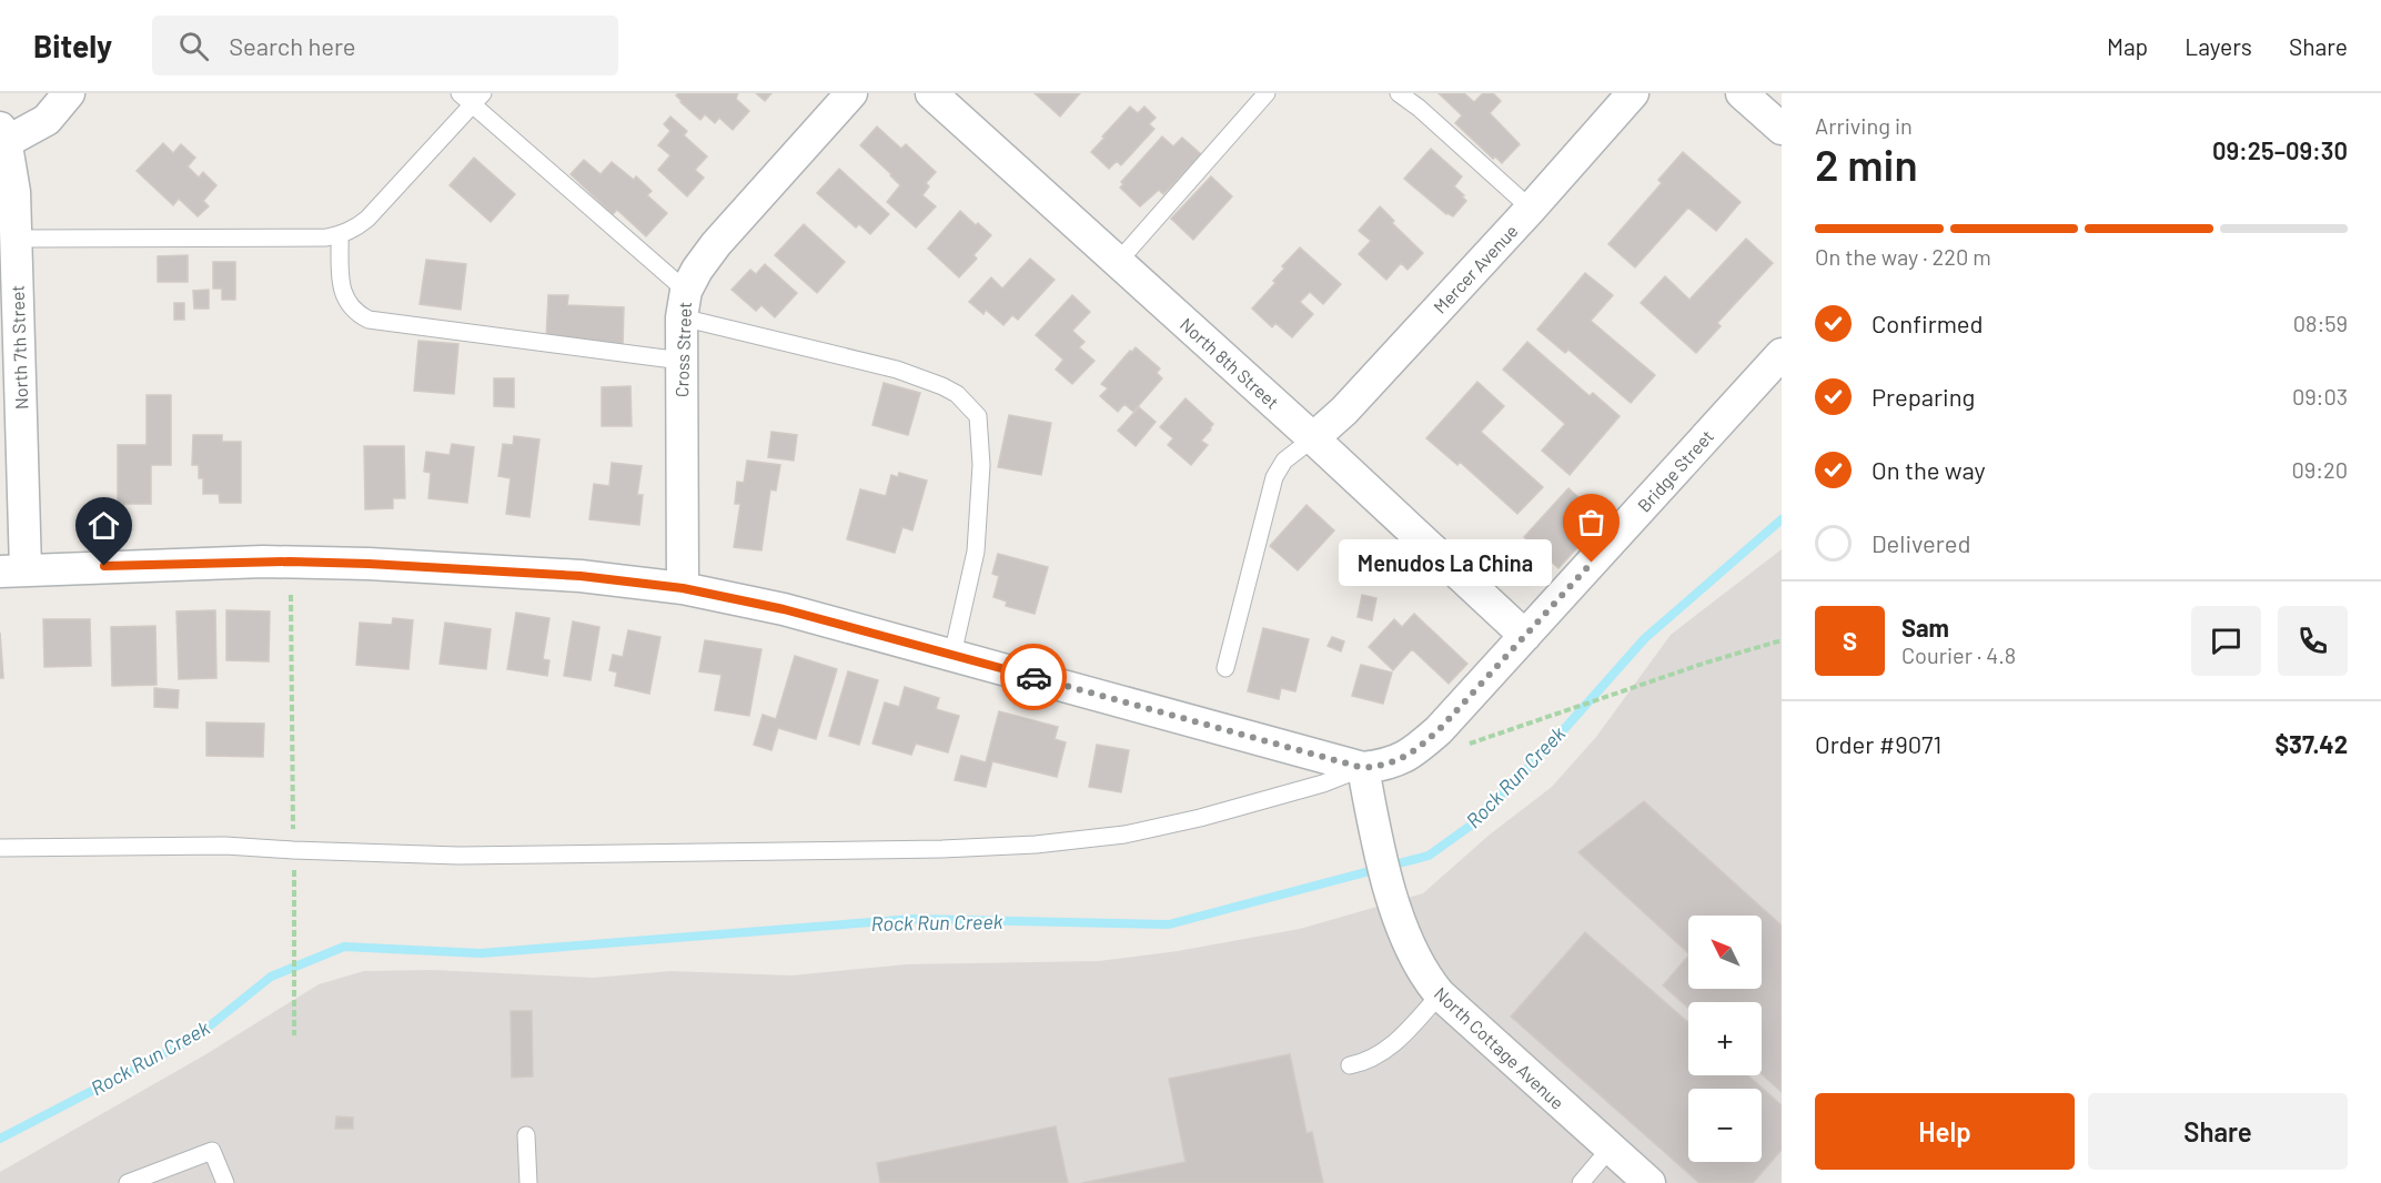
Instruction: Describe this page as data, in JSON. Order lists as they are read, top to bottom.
{
  "streets": {
    "street": [
      "Mercer Avenue",
      "North 7th Street",
      "Cross Street",
      "North 8th Street",
      "Bridge Street",
      "North Cottage Avenue"
    ]
  },
  "crossings": [
    ["Mercer Avenue", "North 8th Street"],
    ["North 8th Street", "Bridge Street"],
    ["Bridge Street", "North Cottage Avenue"]
  ],
  "water": ["Rock Run Creek"],
  "places": ["Menudos La China"],
  "north": "top left",
  "page": {
    "header": "Bitely",
    "search": "Search here",
    "nav": ["Map", "Layers", "Share"],
    "heading": ["2 min", "Arriving in", "09:25–09:30"],
    "panel": [
      "Sam",
      "Courier · 4.8",
      "Order #9071",
      "$37.42"
    ],
    "bar": "On the way · 220 m",
    "list": [
      ["Confirmed", "08:59"],
      ["Preparing", "09:03"],
      ["On the way", "09:20"],
      "Delivered"
    ],
    "bubble": "Menudos La China",
    "round": "S",
    "map_buttons": ["+", "−"],
    "buttons": ["Help", "Share"]
  }
}
